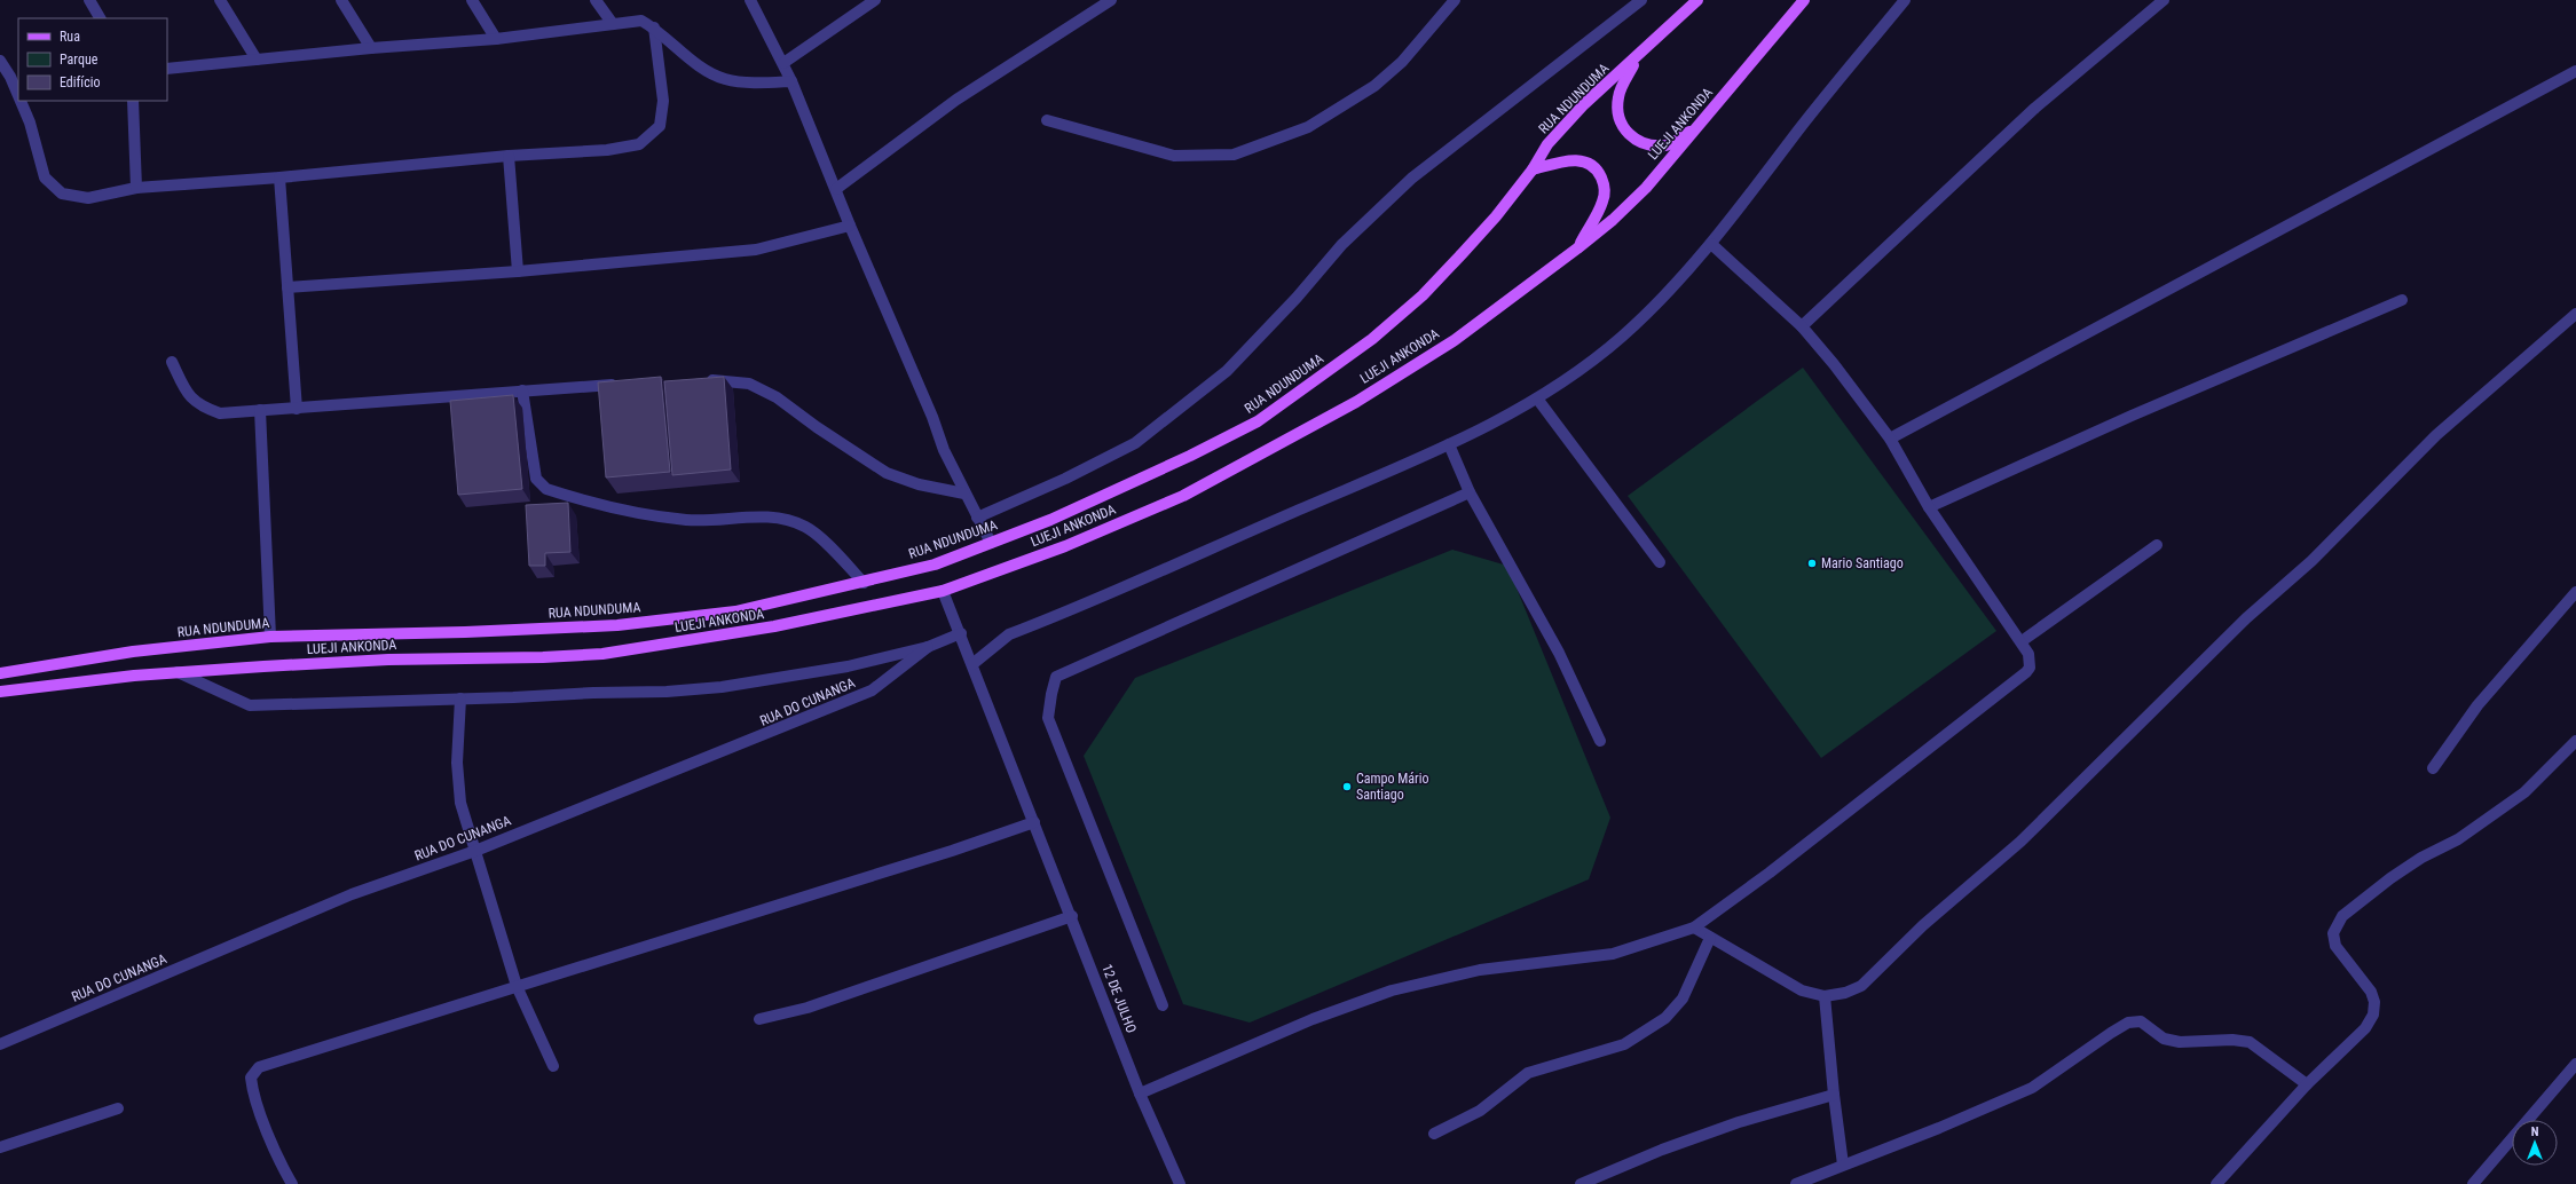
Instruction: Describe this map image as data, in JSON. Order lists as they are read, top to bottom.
{
  "streets": {
    "main road": ["RUA NDUNDUMA", "LUEJI ANKONDA"],
    "street": ["RUA DO CUNANGA", "12 DE JULHO"]
  },
  "crossings": [
    ["LUEJI ANKONDA", "12 DE JULHO"]
  ],
  "places": ["Mario Santiago", "Campo Mário Santiago"],
  "legend": ["Rua", "Parque", "Edifício"],
  "north": "top"
}
